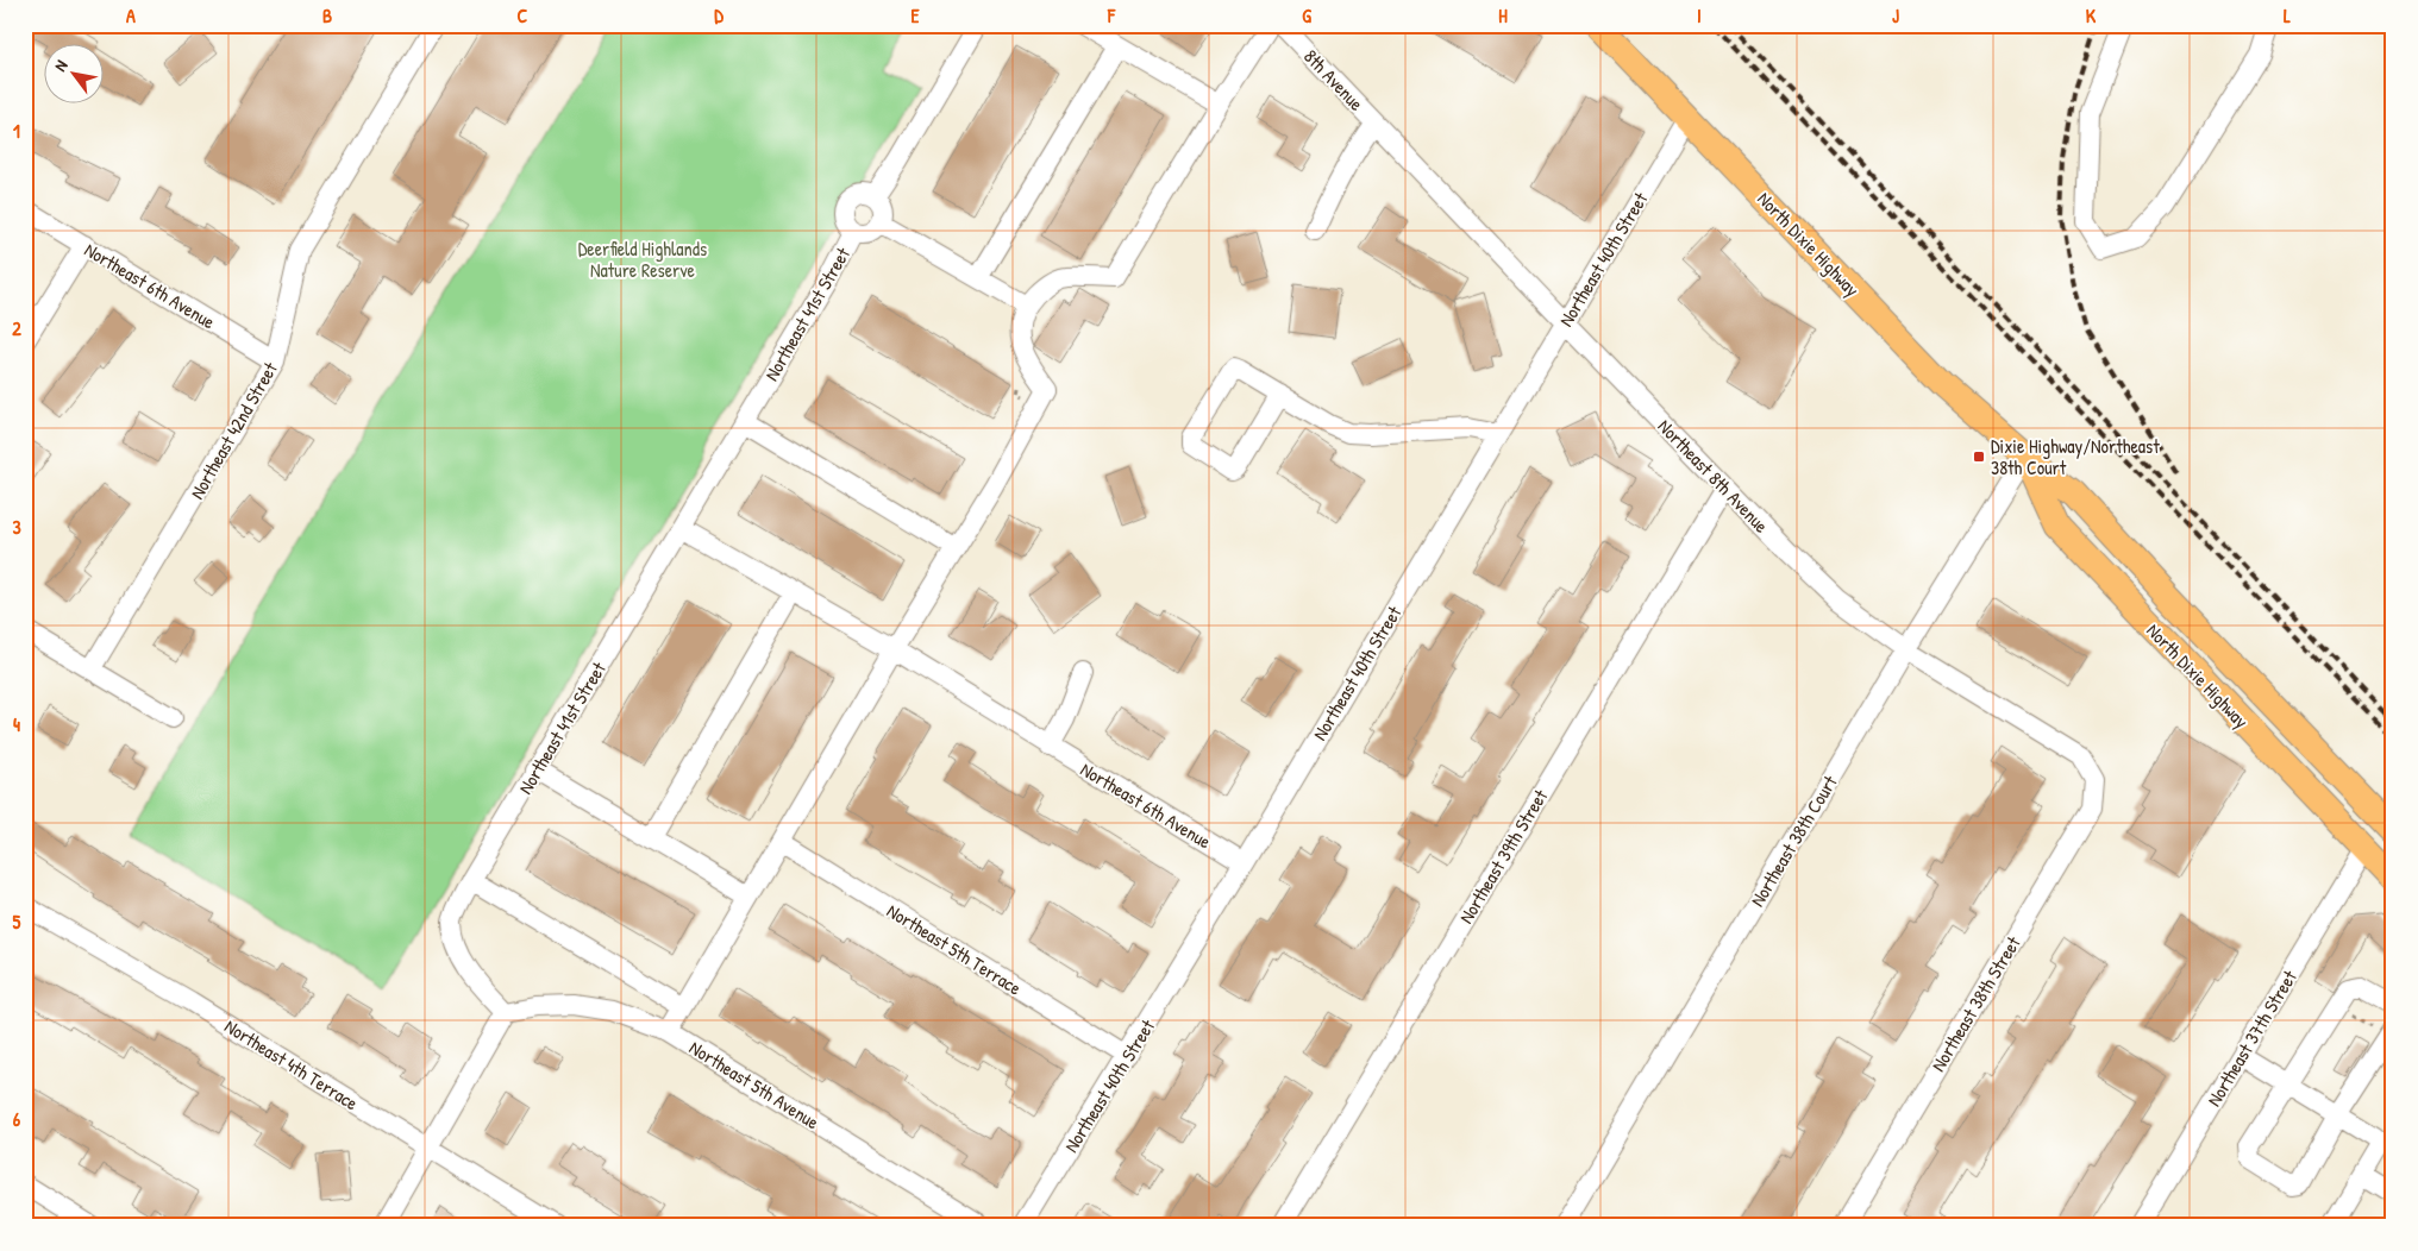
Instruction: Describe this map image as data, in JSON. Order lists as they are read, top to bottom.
{
  "streets": {
    "main road": ["North Dixie Highway"],
    "street": [
      "8th Avenue",
      "Northeast 40th Street",
      "Northeast 6th Avenue",
      "Northeast 41st Street",
      "Northeast 42nd Street",
      "Northeast 8th Avenue",
      "Northeast 38th Court",
      "Northeast 39th Street",
      "Northeast 5th Terrace",
      "Northeast 38th Street",
      "Northeast 37th Street",
      "Northeast 4th Terrace",
      "Northeast 5th Avenue"
    ]
  },
  "crossings": [
    ["8th Avenue", "Northeast 8th Avenue"],
    ["North Dixie Highway", "Northeast 40th Street"],
    ["North Dixie Highway", "Northeast 38th Court"],
    ["North Dixie Highway", "Northeast 37th Street"],
    ["Northeast 40th Street", "Northeast 6th Avenue"],
    ["Northeast 40th Street", "Northeast 8th Avenue"],
    ["Northeast 40th Street", "Northeast 5th Terrace"],
    ["Northeast 6th Avenue", "Northeast 41st Street"],
    ["Northeast 6th Avenue", "Northeast 42nd Street"],
    ["Northeast 41st Street", "Northeast 5th Avenue"],
    ["Northeast 8th Avenue", "Northeast 38th Court"],
    ["Northeast 8th Avenue", "Northeast 39th Street"],
    ["Northeast 8th Avenue", "Northeast 38th Street"]
  ],
  "parks": ["Deerfield Highlands Nature Reserve"],
  "places": {
    "transit": ["Dixie Highway/Northeast 38th Court"]
  },
  "north": "top left",
  "grid": {
    "columns": [
      "A",
      "B",
      "C",
      "D",
      "E",
      "F",
      "G",
      "H",
      "I",
      "J",
      "K",
      "L"
    ],
    "rows": [
      "1",
      "2",
      "3",
      "4",
      "5",
      "6"
    ]
  }
}
